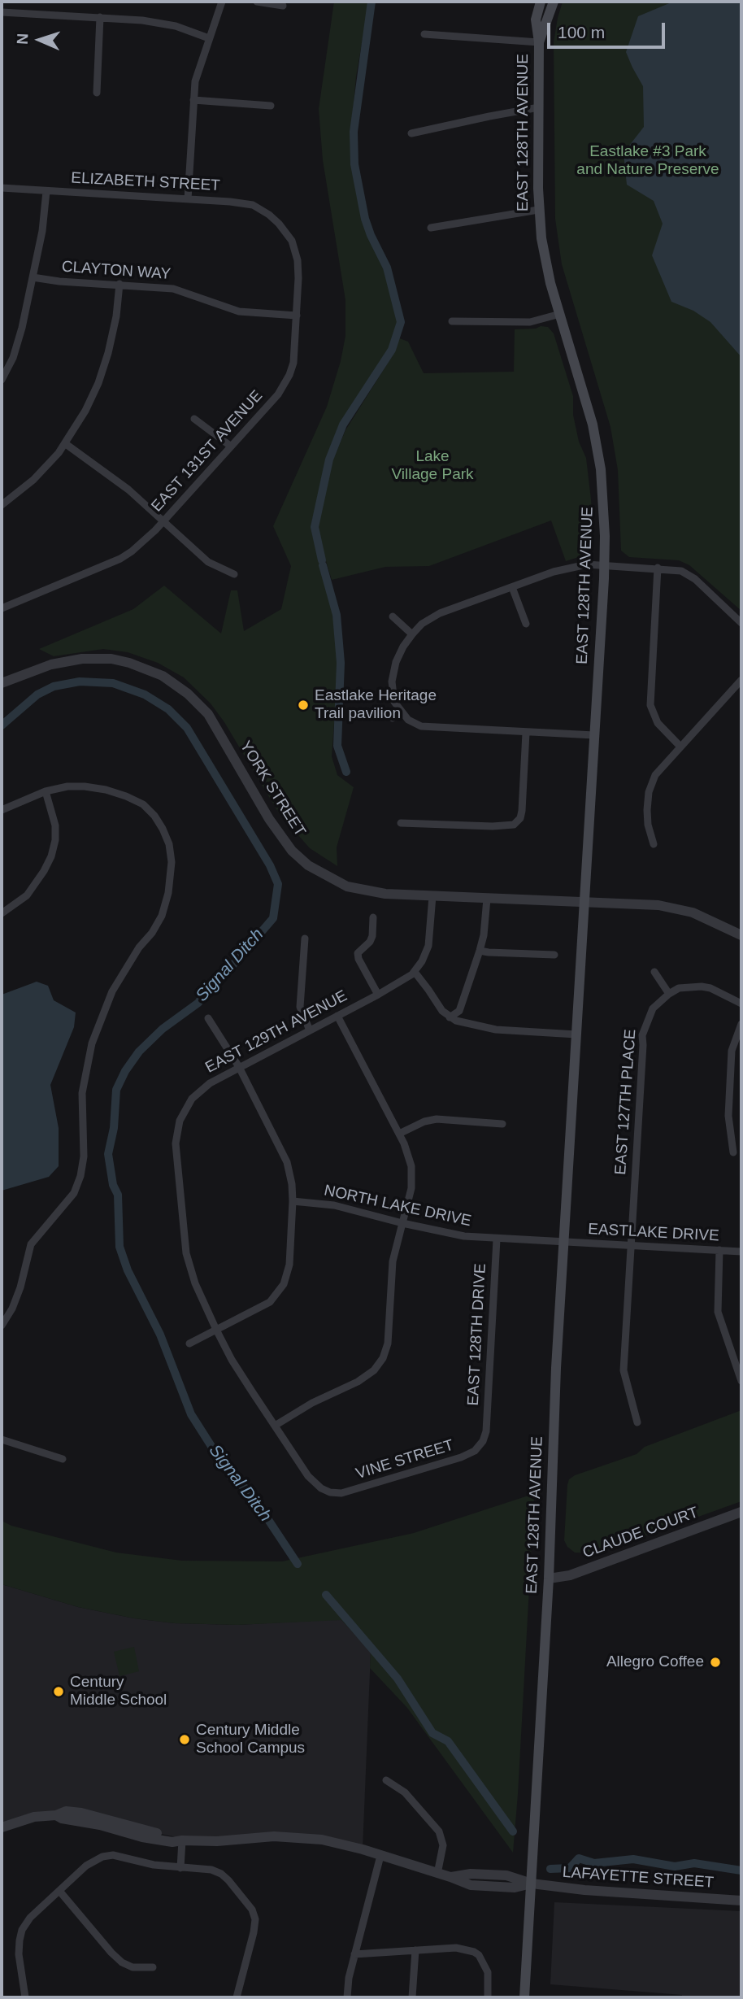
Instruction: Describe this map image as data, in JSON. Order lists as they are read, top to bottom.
{
  "streets": {
    "main road": ["EAST 128TH AVENUE"],
    "street": [
      "ELIZABETH STREET",
      "CLAYTON WAY",
      "EAST 131ST AVENUE",
      "YORK STREET",
      "EAST 129TH AVENUE",
      "EAST 127TH PLACE",
      "NORTH LAKE DRIVE",
      "EASTLAKE DRIVE",
      "EAST 128TH DRIVE",
      "VINE STREET",
      "CLAUDE COURT",
      "LAFAYETTE STREET"
    ]
  },
  "crossings": [
    ["EAST 128TH AVENUE", "YORK STREET"],
    ["EAST 128TH AVENUE", "NORTH LAKE DRIVE"],
    ["EAST 128TH AVENUE", "EASTLAKE DRIVE"],
    ["EAST 128TH AVENUE", "CLAUDE COURT"],
    ["EAST 128TH AVENUE", "LAFAYETTE STREET"],
    ["ELIZABETH STREET", "EAST 131ST AVENUE"],
    ["CLAYTON WAY", "EAST 131ST AVENUE"],
    ["YORK STREET", "EAST 129TH AVENUE"],
    ["EAST 129TH AVENUE", "VINE STREET"],
    ["EAST 127TH PLACE", "EASTLAKE DRIVE"],
    ["NORTH LAKE DRIVE", "EASTLAKE DRIVE"],
    ["NORTH LAKE DRIVE", "EAST 128TH DRIVE"],
    ["EAST 128TH DRIVE", "VINE STREET"]
  ],
  "water": ["Signal Ditch"],
  "parks": ["Eastlake #3 Park and Nature Preserve", "Lake Village Park"],
  "places": [
    "Eastlake Heritage Trail pavilion",
    "Allegro Coffee",
    "Century Middle School",
    "Century Middle School Campus"
  ],
  "scale_bar": "100 m",
  "north": "left"
}
